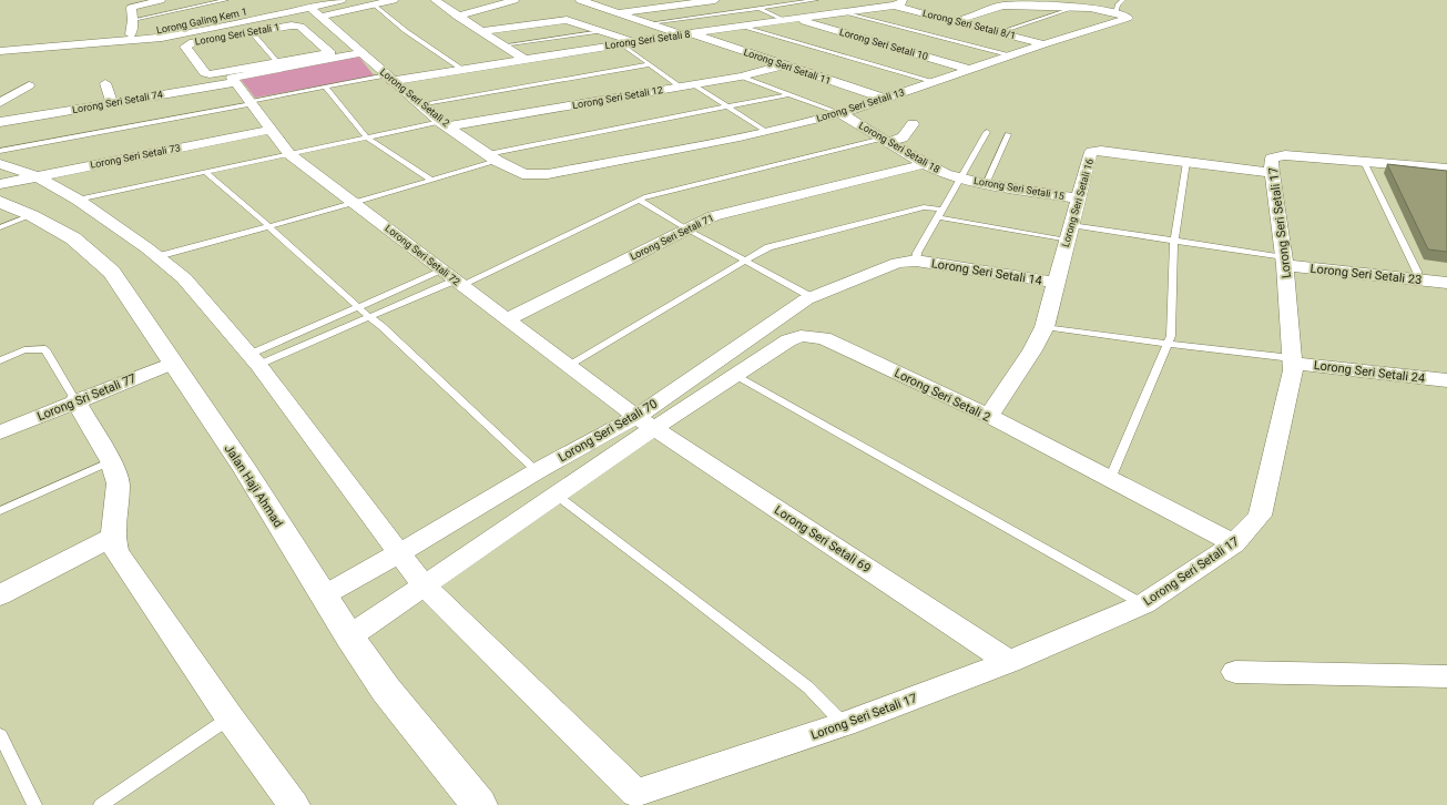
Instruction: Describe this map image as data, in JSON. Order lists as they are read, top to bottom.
{
  "streets": {
    "street": [
      "Lorong Galing Kem 1",
      "Lorong Seri Setali 8/1",
      "Lorong Seri Setali 1",
      "Lorong Seri Setali 8",
      "Lorong Seri Setali 10",
      "Lorong Seri Setali 11",
      "Lorong Seri Setali 2",
      "Lorong Seri Setali 12",
      "Lorong Seri Setali 74",
      "Lorong Seri Setali 13",
      "Lorong Seri Setali 18",
      "Lorong Seri Setali 73",
      "Lorong Seri Setali 15",
      "Lorong Seri Setali 16",
      "Lorong Seri Setali 17",
      "Lorong Seri Setali 71",
      "Lorong Seri Setali 72",
      "Lorong Seri Setali 14",
      "Lorong Seri Setali 23",
      "Lorong Seri Setali 24",
      "Lorong Sri Setali 77",
      "Lorong Seri Setali 70",
      "Jalan Haji Ahmad",
      "Lorong Seri Setali 69"
    ]
  },
  "crossings": [
    ["Lorong Seri Setali 8/1", "Lorong Seri Setali 8"],
    ["Lorong Seri Setali 8/1", "Lorong Seri Setali 13"],
    ["Lorong Seri Setali 8", "Lorong Seri Setali 10"],
    ["Lorong Seri Setali 8", "Lorong Seri Setali 11"],
    ["Lorong Seri Setali 8", "Lorong Seri Setali 2"],
    ["Lorong Seri Setali 10", "Lorong Seri Setali 13"],
    ["Lorong Seri Setali 11", "Lorong Seri Setali 12"],
    ["Lorong Seri Setali 11", "Lorong Seri Setali 13"],
    ["Lorong Seri Setali 2", "Lorong Seri Setali 12"],
    ["Lorong Seri Setali 2", "Lorong Seri Setali 74"],
    ["Lorong Seri Setali 2", "Lorong Seri Setali 13"],
    ["Lorong Seri Setali 2", "Lorong Seri Setali 16"],
    ["Lorong Seri Setali 2", "Lorong Seri Setali 17"],
    ["Lorong Seri Setali 2", "Lorong Seri Setali 72"],
    ["Lorong Seri Setali 2", "Lorong Seri Setali 70"],
    ["Lorong Seri Setali 2", "Lorong Seri Setali 69"],
    ["Lorong Seri Setali 74", "Lorong Seri Setali 72"],
    ["Lorong Seri Setali 13", "Lorong Seri Setali 18"],
    ["Lorong Seri Setali 18", "Lorong Seri Setali 15"],
    ["Lorong Seri Setali 18", "Lorong Seri Setali 71"],
    ["Lorong Seri Setali 73", "Lorong Seri Setali 72"],
    ["Lorong Seri Setali 15", "Lorong Seri Setali 16"],
    ["Lorong Seri Setali 16", "Lorong Seri Setali 17"],
    ["Lorong Seri Setali 16", "Lorong Seri Setali 14"],
    ["Lorong Seri Setali 17", "Lorong Seri Setali 23"],
    ["Lorong Seri Setali 17", "Lorong Seri Setali 24"],
    ["Lorong Seri Setali 17", "Lorong Seri Setali 69"],
    ["Lorong Seri Setali 71", "Lorong Seri Setali 72"],
    ["Lorong Seri Setali 72", "Lorong Seri Setali 70"],
    ["Lorong Seri Setali 72", "Lorong Seri Setali 69"],
    ["Lorong Seri Setali 14", "Lorong Seri Setali 70"],
    ["Lorong Sri Setali 77", "Jalan Haji Ahmad"],
    ["Lorong Seri Setali 70", "Jalan Haji Ahmad"],
    ["Lorong Seri Setali 70", "Lorong Seri Setali 69"]
  ]
}
